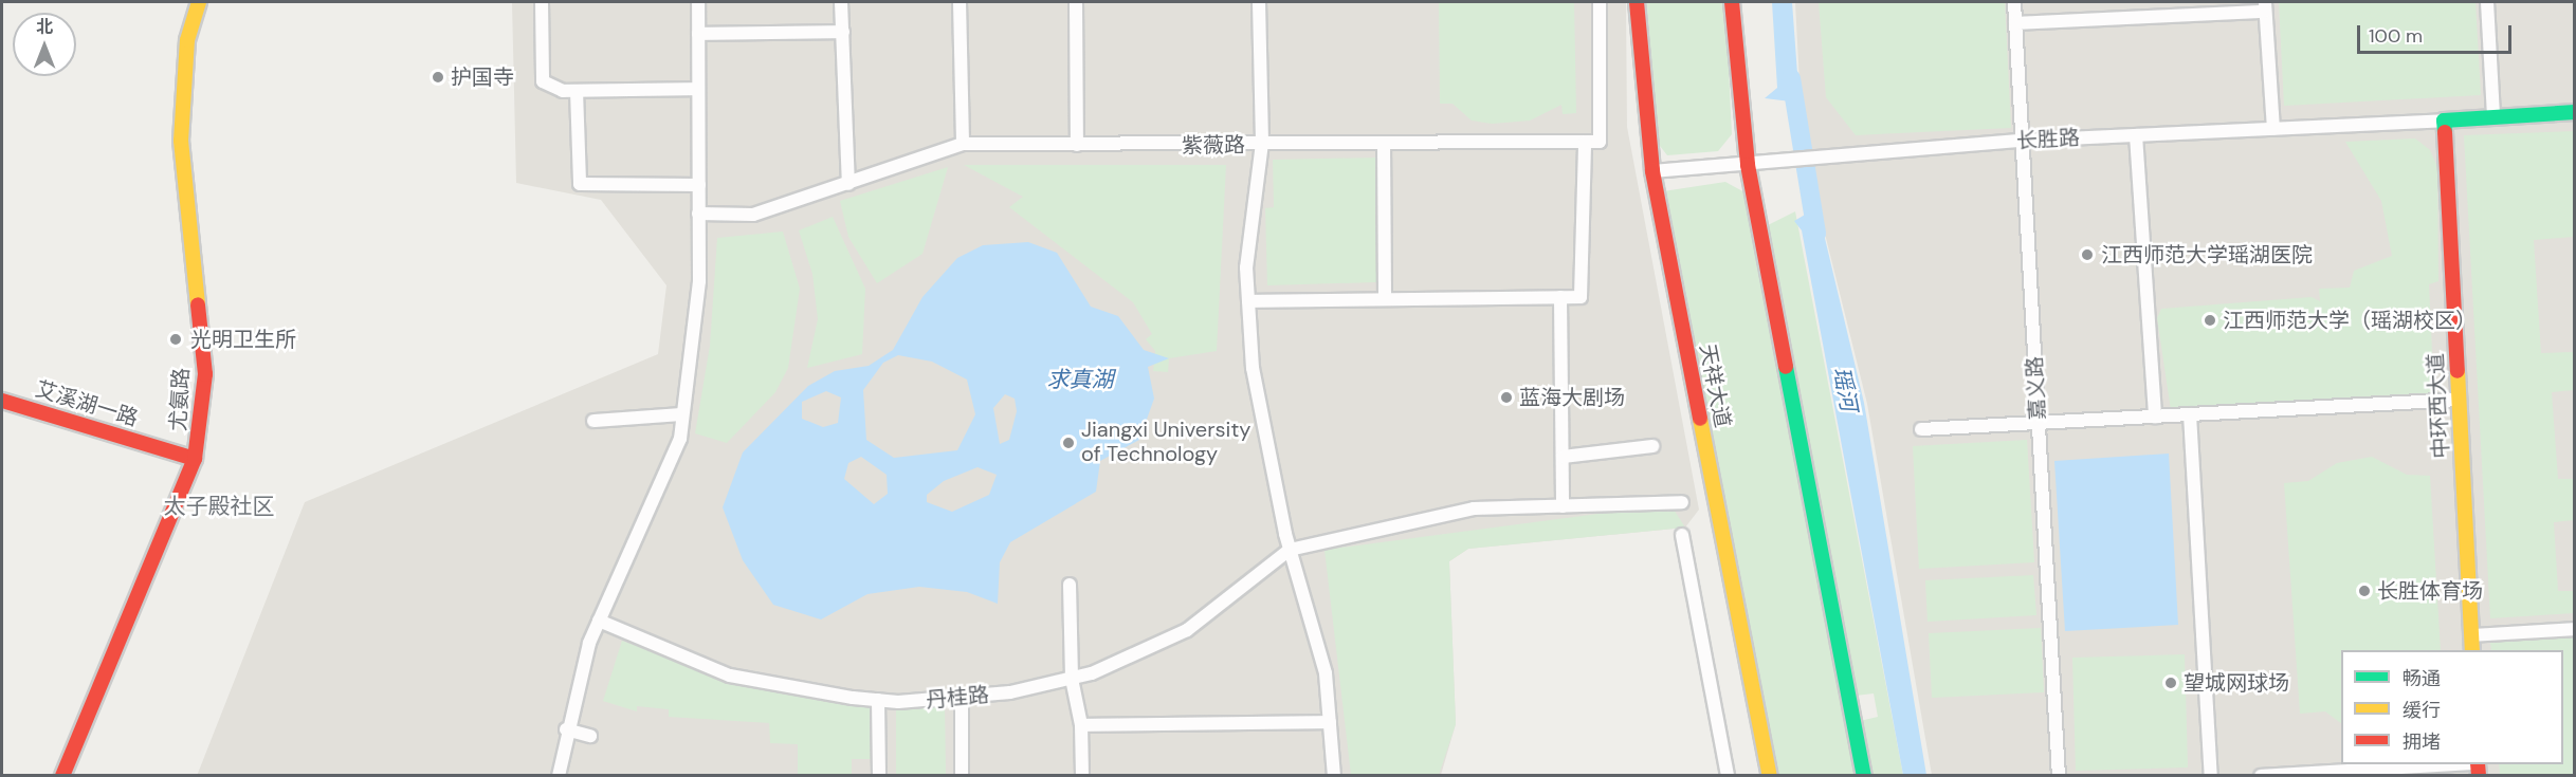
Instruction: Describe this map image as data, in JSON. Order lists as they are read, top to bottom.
{
  "streets": {
    "main road": [
      "天祥大道",
      "尤氨路",
      "艾溪湖一路",
      "中环西大道"
    ],
    "street": [
      "长胜路",
      "紫薇路",
      "嘉义路",
      "丹桂路"
    ]
  },
  "crossings": [
    ["长胜路", "天祥大道"],
    ["长胜路", "嘉义路"],
    ["长胜路", "中环西大道"],
    ["尤氨路", "艾溪湖一路"]
  ],
  "districts": ["太子殿社区"],
  "water": ["求真湖", "瑶河"],
  "places": [
    "护国寺",
    "江西师范大学瑶湖医院",
    "江西师范大学（瑶湖校区）",
    "光明卫生所",
    "蓝海大剧场",
    "Jiangxi University of Technology",
    "长胜体育场",
    "望城网球场"
  ],
  "legend": ["畅通", "缓行", "拥堵"],
  "scale_bar": "100 m",
  "north": "top"
}
